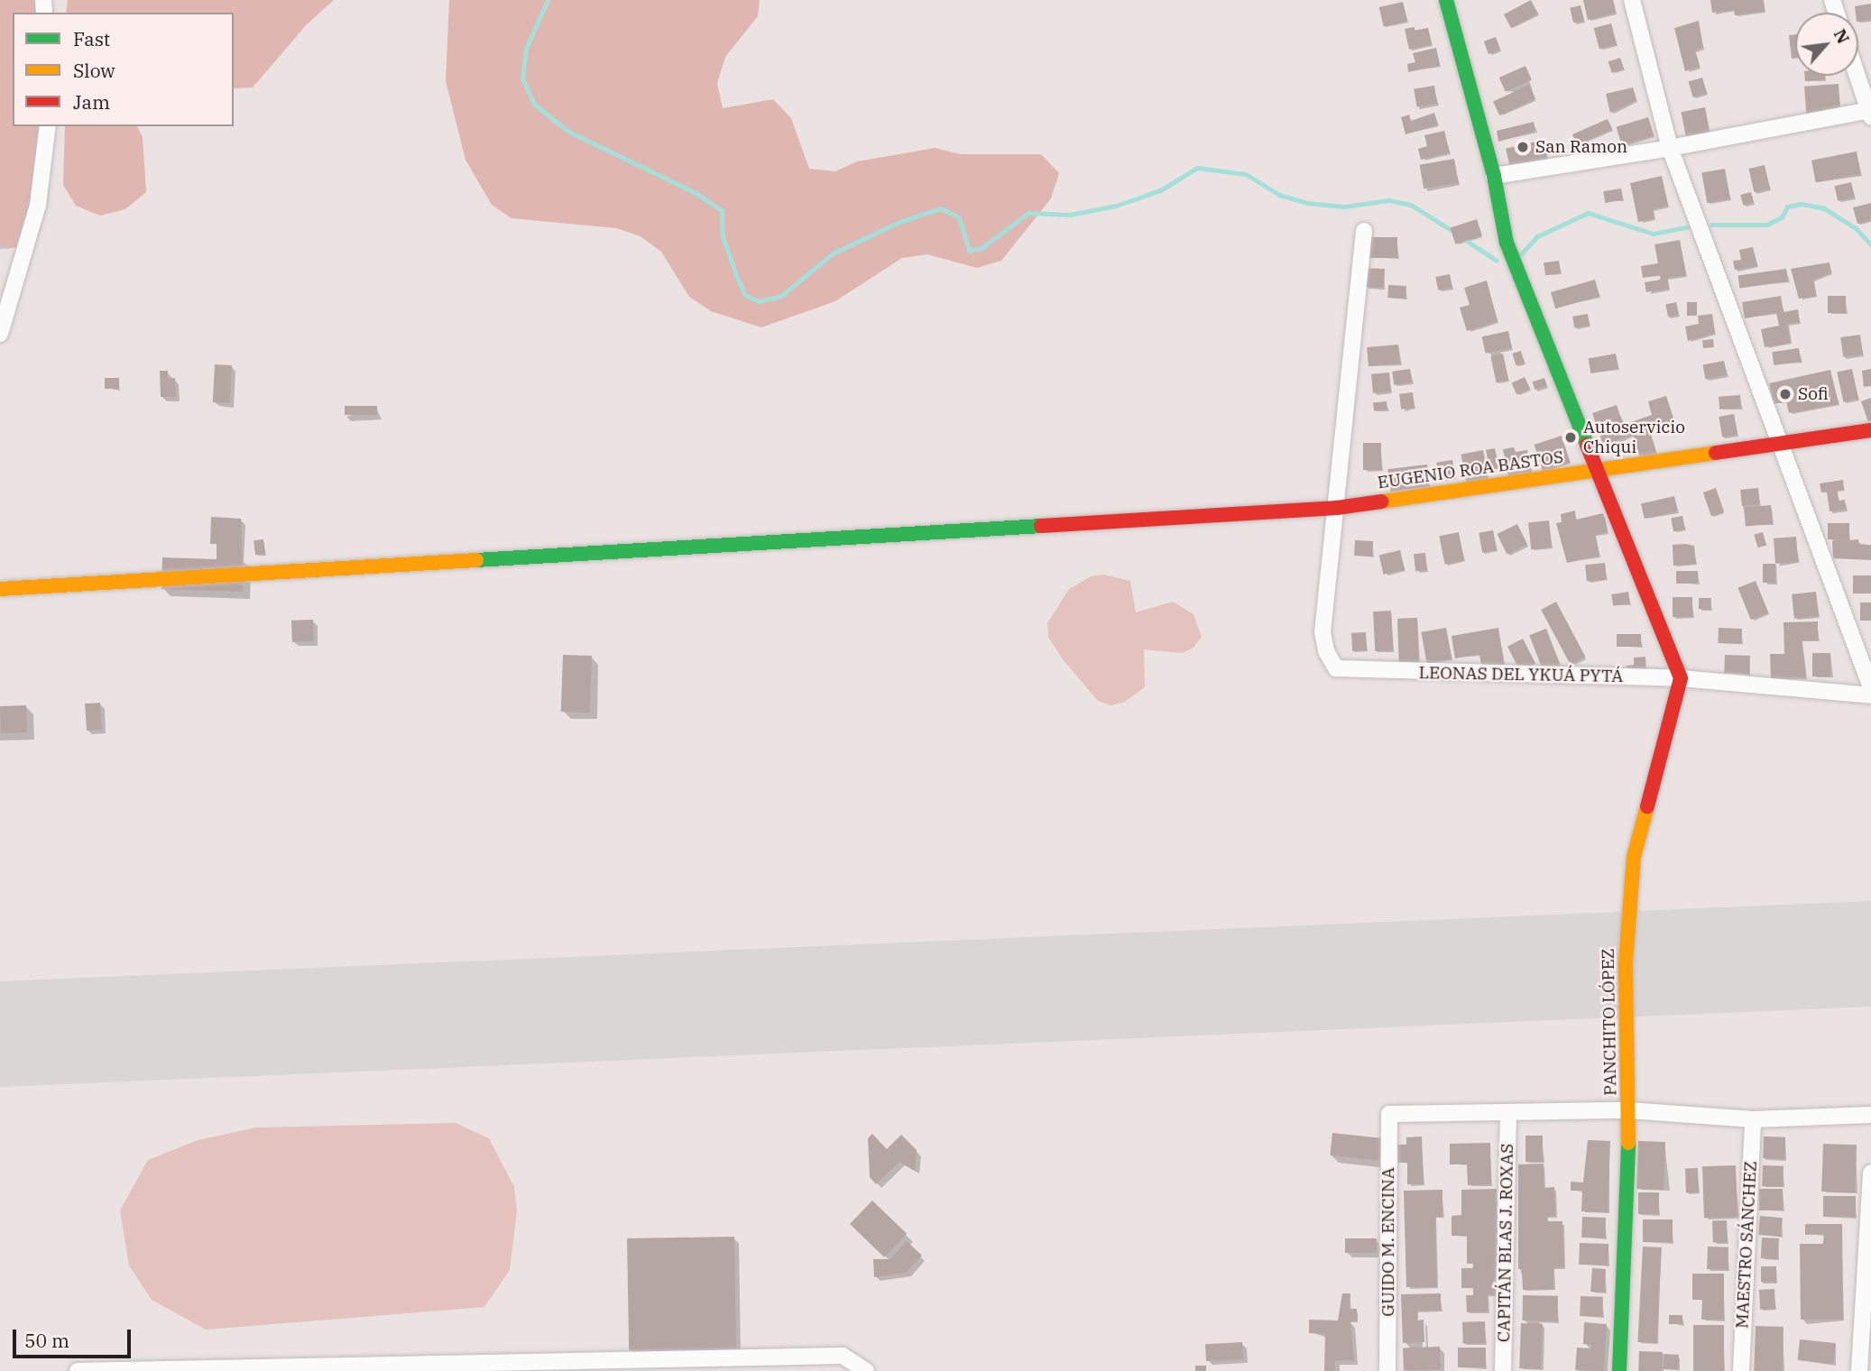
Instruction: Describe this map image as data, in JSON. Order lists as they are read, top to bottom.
{
  "streets": {
    "street": [
      "EUGENIO ROA BASTOS",
      "LEONAS DEL YKUÁ PYTÁ",
      "PANCHITO LÓPEZ",
      "GUIDO M. ENCINA",
      "CAPITÁN BLAS J. ROXAS",
      "MAESTRO SÁNCHEZ"
    ]
  },
  "crossings": [
    ["EUGENIO ROA BASTOS", "LEONAS DEL YKUÁ PYTÁ"],
    ["LEONAS DEL YKUÁ PYTÁ", "PANCHITO LÓPEZ"],
    ["GUIDO M. ENCINA", "CAPITÁN BLAS J. ROXAS"]
  ],
  "places": ["San Ramon", "Sofi", "Autoservicio Chiqui"],
  "legend": ["Fast", "Slow", "Jam"],
  "scale_bar": "50 m",
  "north": "top right"
}
